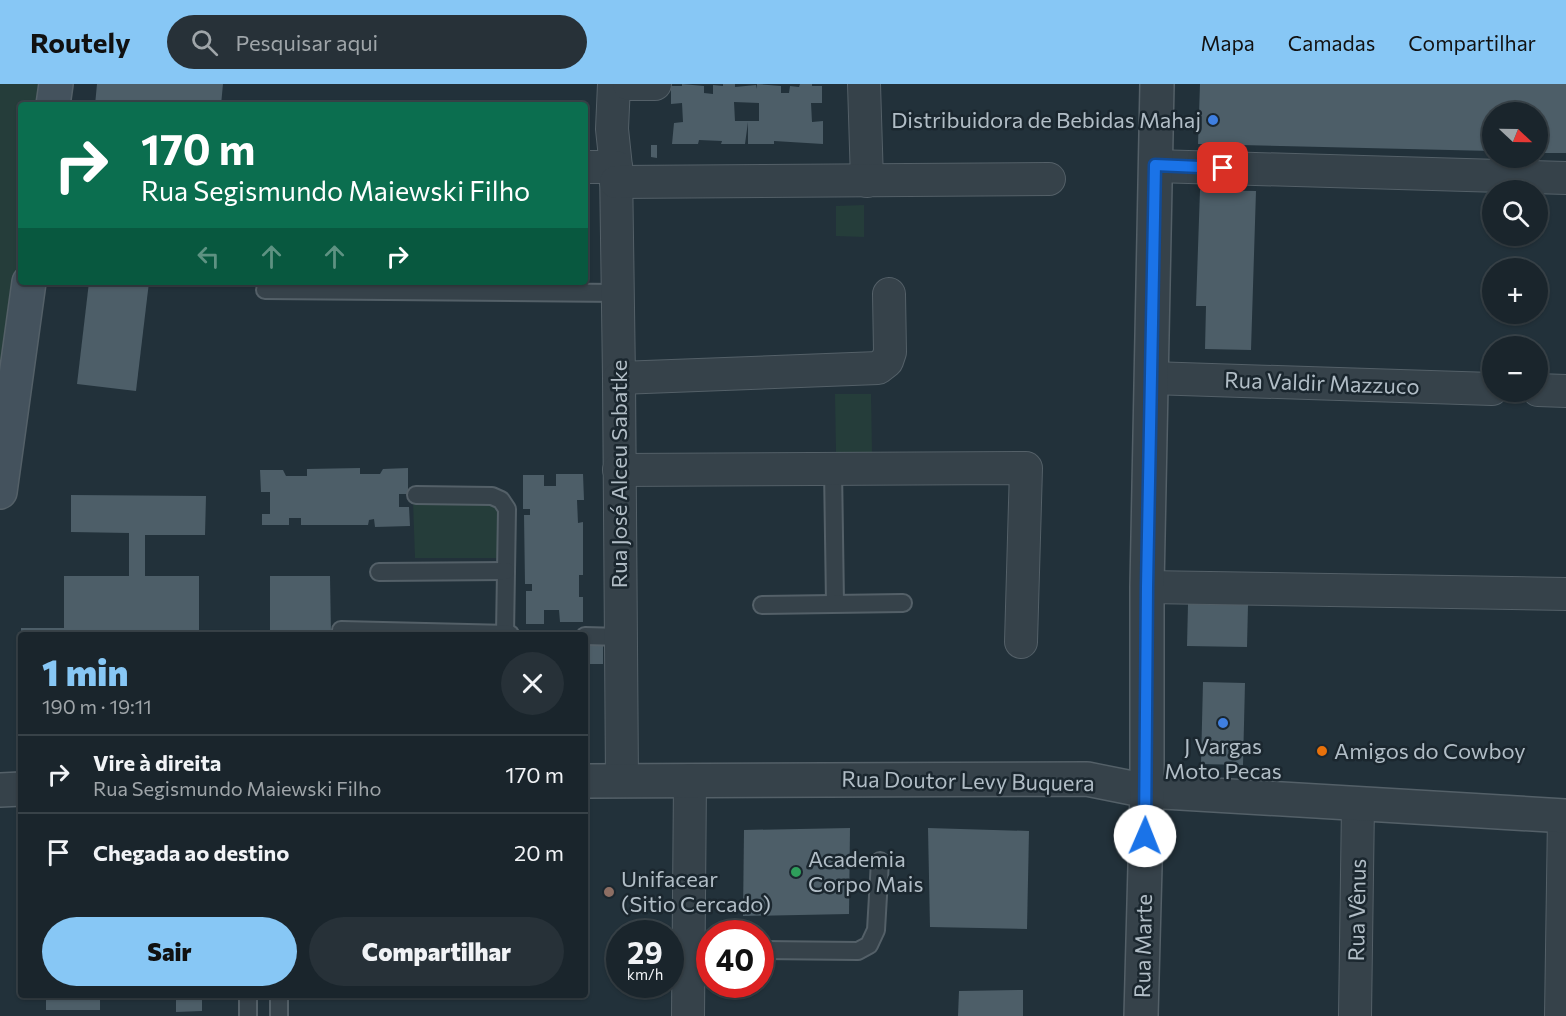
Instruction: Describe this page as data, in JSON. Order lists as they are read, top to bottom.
{
  "streets": {
    "street": [
      "Rua Valdir Mazzuco",
      "Rua José Alceu Sabatke",
      "Rua Doutor Levy Buquera",
      "Rua Vênus",
      "Rua Marte"
    ]
  },
  "crossings": [
    ["Rua Valdir Mazzuco", "Rua Marte"],
    ["Rua José Alceu Sabatke", "Rua Doutor Levy Buquera"],
    ["Rua Doutor Levy Buquera", "Rua Vênus"],
    ["Rua Doutor Levy Buquera", "Rua Marte"]
  ],
  "places": [
    "Distribuidora de Bebidas Mahaj",
    "J Vargas Moto Pecas",
    "Amigos do Cowboy",
    "Academia Corpo Mais",
    "Unifacear (Sitio Cercado)"
  ],
  "north": "right",
  "page": {
    "header": "Routely",
    "search": "Pesquisar aqui",
    "nav": ["Mapa", "Camadas", "Compartilhar"],
    "map_buttons": ["+", "−"],
    "turn": ["170 m", "Rua Segismundo Maiewski Filho"],
    "heading": ["1 min", "190 m · 19:11"],
    "list": [
      {
        "name": "Vire à direita",
        "note": "Rua Segismundo Maiewski Filho",
        "value": "170 m"
      },
      {
        "name": "Chegada ao destino",
        "value": "20 m"
      }
    ],
    "buttons": ["Sair", "Compartilhar"],
    "speed": "29 km/h",
    "limit": "40"
  }
}
